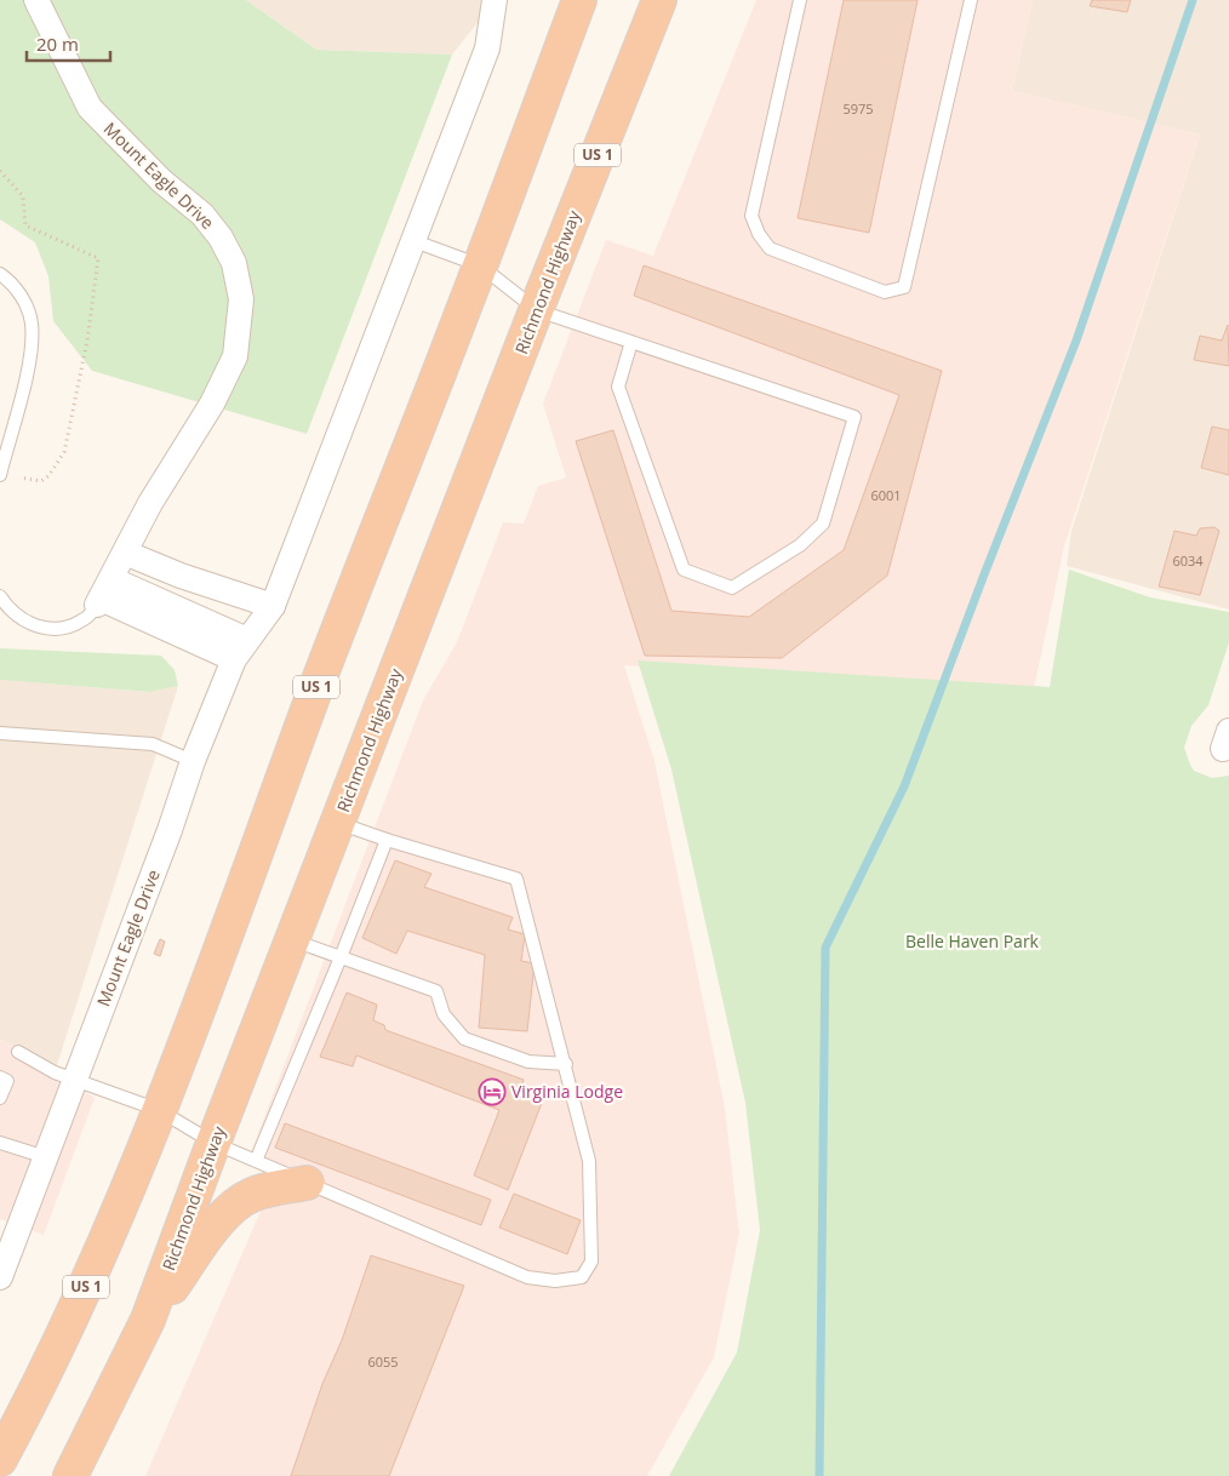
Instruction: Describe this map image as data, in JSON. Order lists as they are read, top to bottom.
{
  "streets": {
    "highway": ["US 1", "Richmond Highway"],
    "street": ["Mount Eagle Drive"]
  },
  "parks": ["Belle Haven Park"],
  "places": {
    "hotel": ["Virginia Lodge"]
  },
  "house_numbers": [
    "5975",
    "6001",
    "6034",
    "6055"
  ],
  "scale_bar": "20 m"
}
